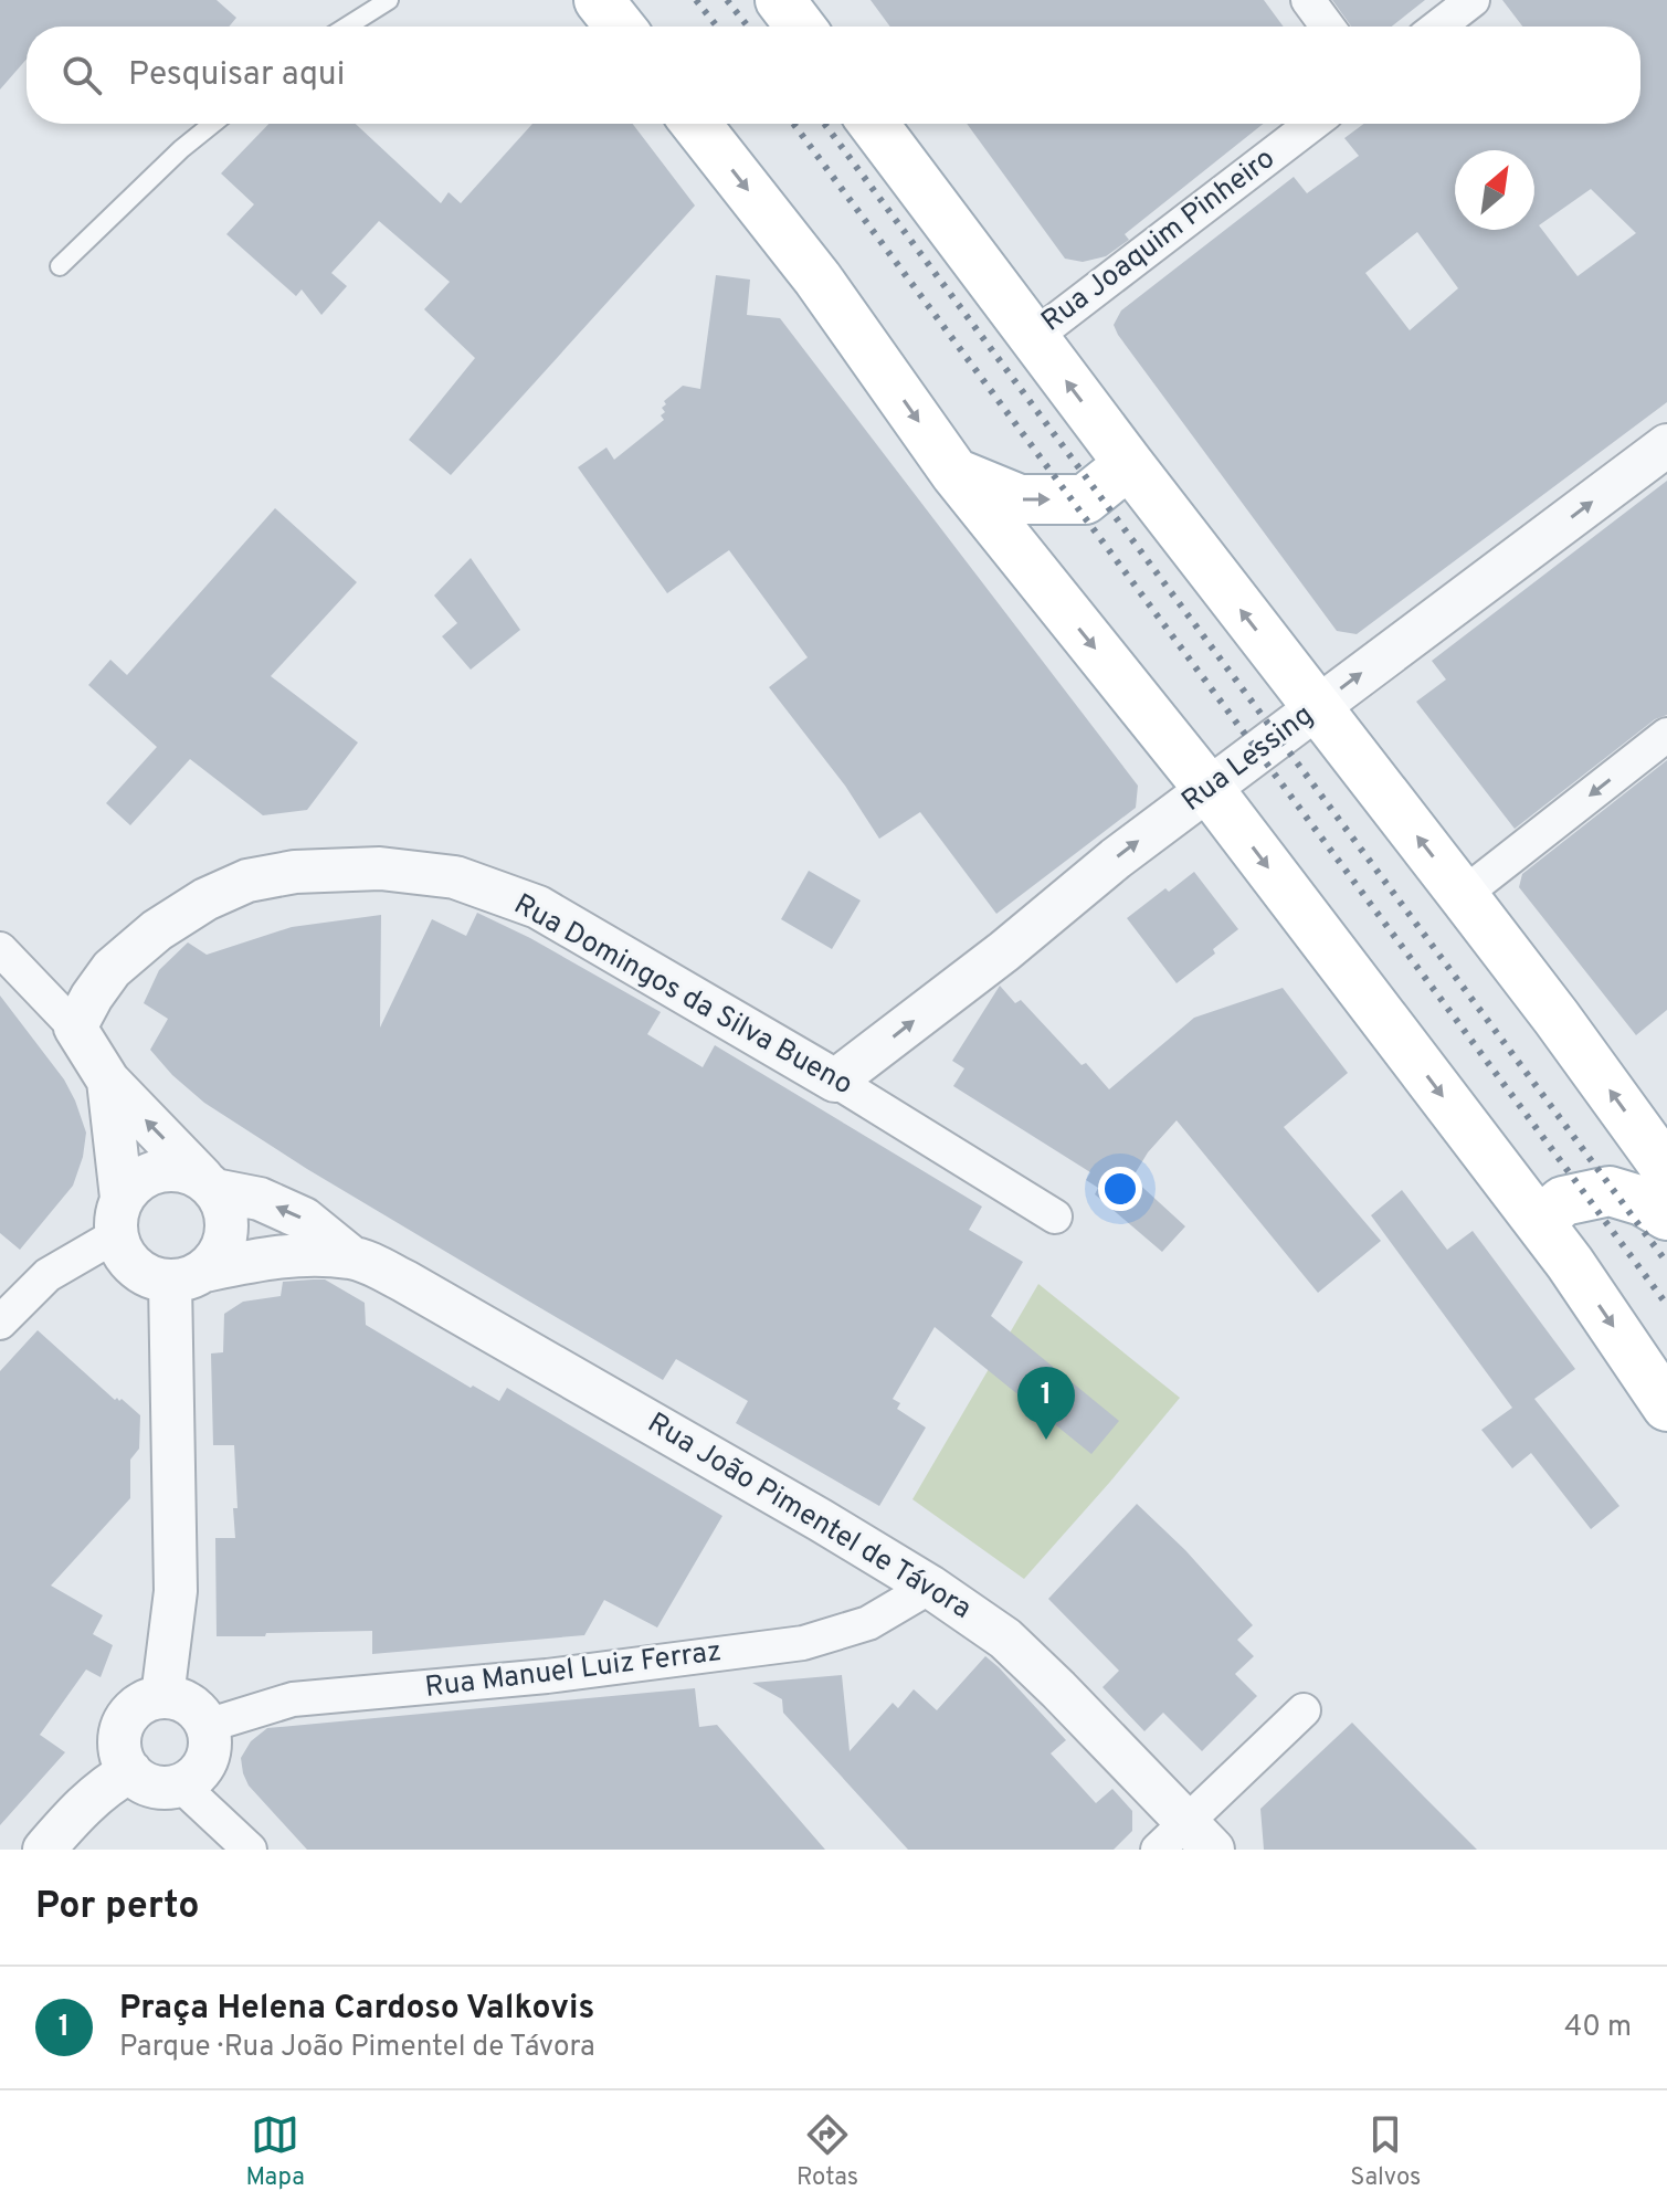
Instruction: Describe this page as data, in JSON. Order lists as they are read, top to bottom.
{
  "streets": {
    "street": [
      "Rua Joaquim Pinheiro",
      "Rua Lessing",
      "Rua Domingos da Silva Bueno",
      "Rua João Pimentel de Távora",
      "Rua Manuel Luiz Ferraz"
    ]
  },
  "crossings": [
    ["Rua Lessing", "Rua Domingos da Silva Bueno"],
    ["Rua João Pimentel de Távora", "Rua Manuel Luiz Ferraz"]
  ],
  "one_way": ["Rua Lessing"],
  "north": "top right",
  "page": {
    "search": "Pesquisar aqui",
    "pins": "1",
    "heading": "Por perto",
    "list": [
      {
        "mark": "1",
        "name": "Praça Helena Cardoso Valkovis",
        "note": "Parque · Rua João Pimentel de Távora",
        "value": "40 m"
      }
    ],
    "nav": ["Mapa", "Rotas", "Salvos"]
  }
}
